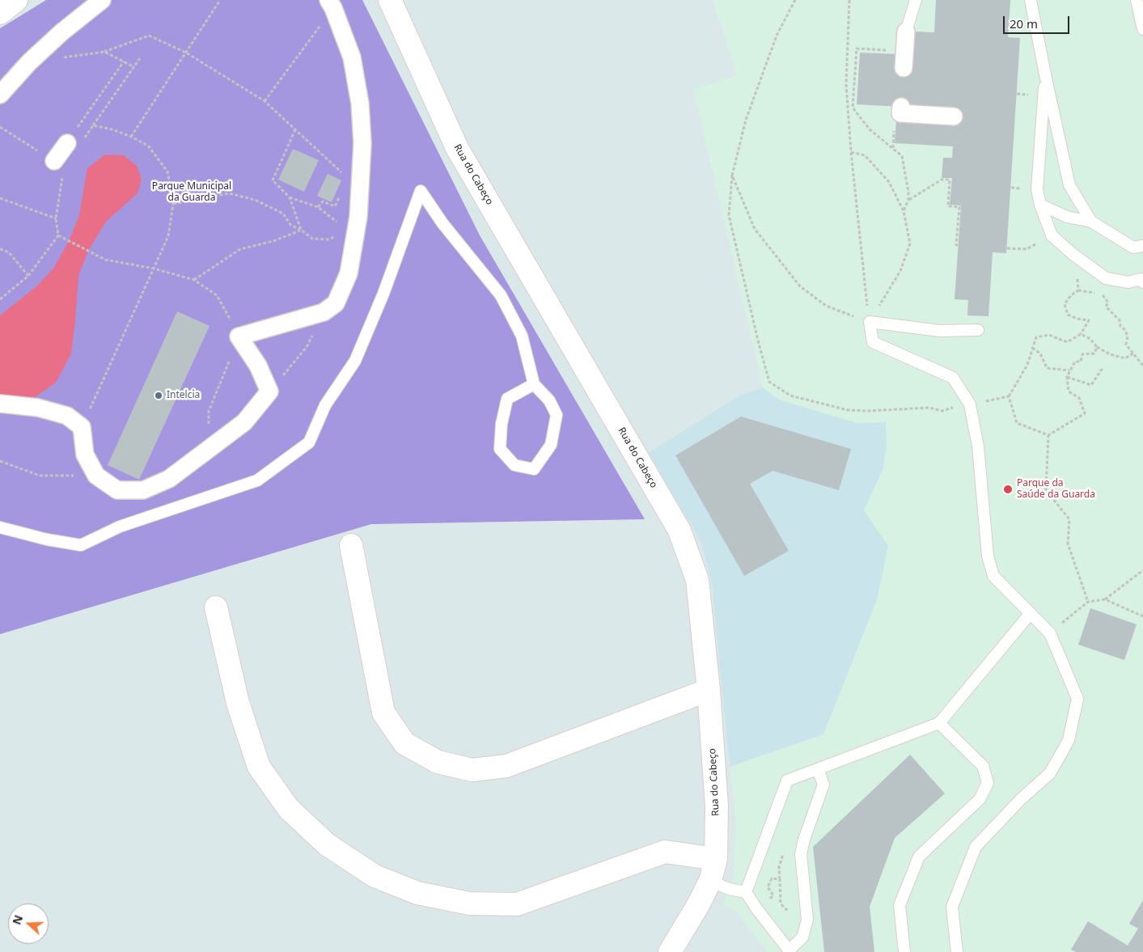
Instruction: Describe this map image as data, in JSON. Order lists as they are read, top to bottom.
{
  "streets": {
    "street": ["Rua do Cabeço"]
  },
  "parks": ["Parque Municipal da Guarda"],
  "places": ["Intelcia", "Parque da Saúde da Guarda"],
  "scale_bar": "20 m",
  "north": "left"
}
